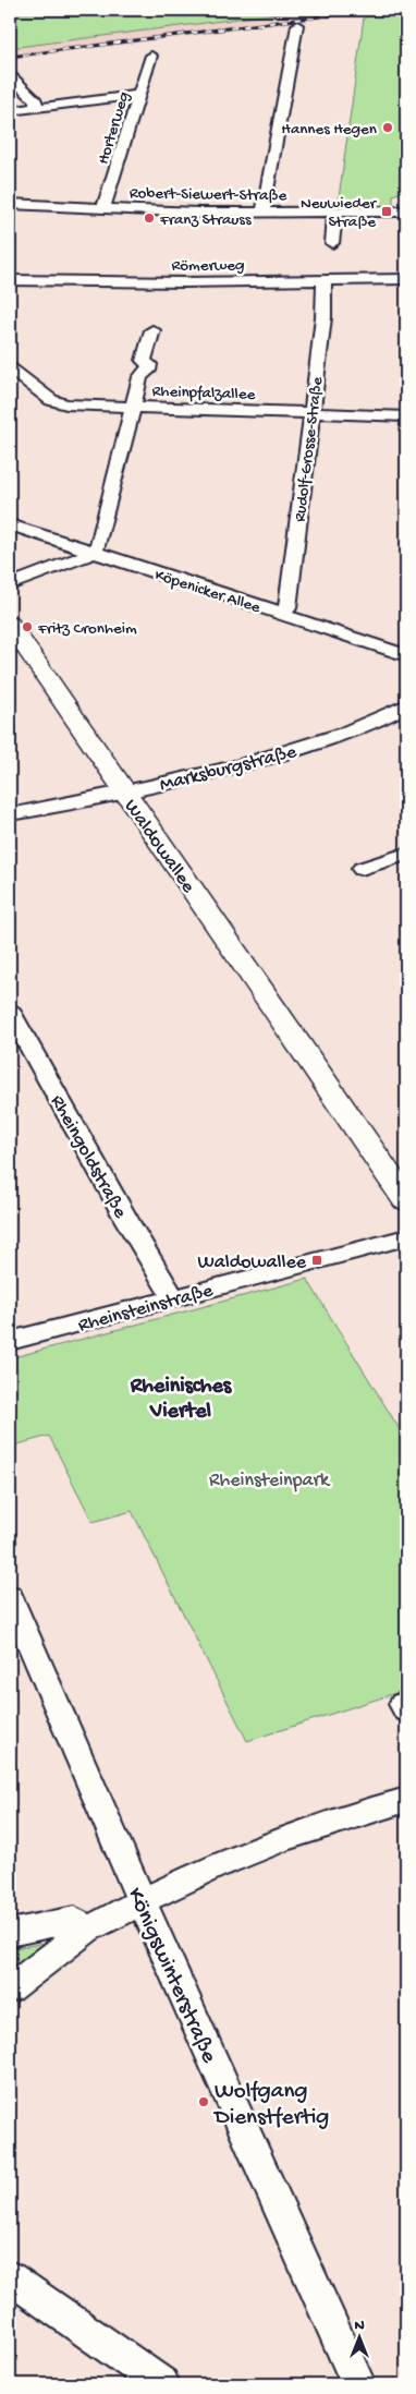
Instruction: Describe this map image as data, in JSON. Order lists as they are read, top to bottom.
{
  "streets": {
    "street": [
      "Horterweg",
      "Robert-Siewert-Straße",
      "Römerweg",
      "Rheinpfalzallee",
      "Rudolf-Grosse-Straße",
      "Köpenicker Allee",
      "Marksburgstraße",
      "Waldowallee",
      "Rheingoldstraße",
      "Rheinsteinstraße",
      "Königswinterstraße"
    ]
  },
  "crossings": [
    ["Horterweg", "Robert-Siewert-Straße"],
    ["Römerweg", "Rudolf-Grosse-Straße"],
    ["Rheinpfalzallee", "Rudolf-Grosse-Straße"],
    ["Rudolf-Grosse-Straße", "Köpenicker Allee"],
    ["Marksburgstraße", "Waldowallee"],
    ["Rheingoldstraße", "Rheinsteinstraße"]
  ],
  "districts": ["Rheinisches Viertel"],
  "parks": ["Rheinsteinpark"],
  "places": {
    "other": [
      "Hannes Hegen",
      "Franz Strauss",
      "Fritz Cronheim",
      "Wolfgang Dienstfertig"
    ],
    "transit": ["Neuwieder Straße", "Waldowallee"]
  },
  "north": "top"
}
